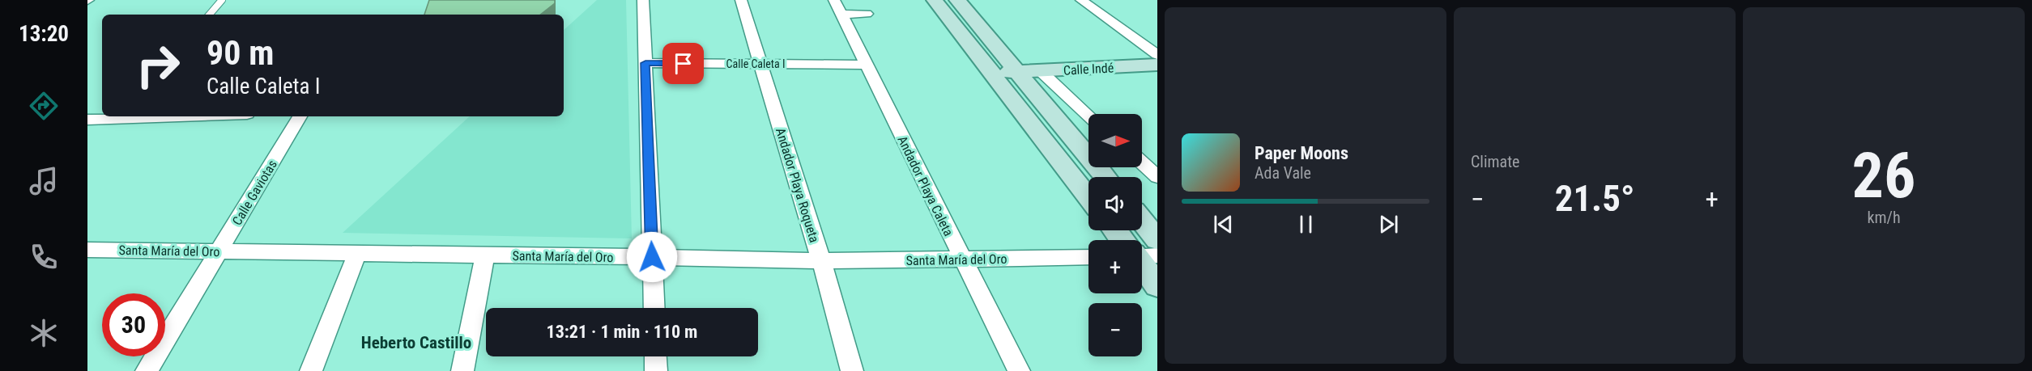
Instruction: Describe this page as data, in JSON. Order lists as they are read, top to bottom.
{
  "streets": {
    "main road": ["Calle Indé"],
    "street": [
      "Calle Caleta I",
      "Andador Playa Roqueta",
      "Andador Playa Caleta",
      "Calle Gaviotas",
      "Santa María del Oro"
    ]
  },
  "crossings": [
    ["Calle Caleta I", "Andador Playa Roqueta"],
    ["Calle Caleta I", "Andador Playa Caleta"],
    ["Andador Playa Roqueta", "Santa María del Oro"],
    ["Andador Playa Caleta", "Santa María del Oro"],
    ["Calle Gaviotas", "Santa María del Oro"]
  ],
  "districts": ["Heberto Castillo"],
  "north": "right",
  "page": {
    "tabs": "13:20",
    "tile": [
      "Climate",
      ["26", "km/h"]
    ],
    "turn": ["90 m", "Calle Caleta I"],
    "map_buttons": ["+", "−"],
    "song": ["Paper Moons", "Ada Vale"],
    "heat": ["−", "21.5°", "+"],
    "limit": "30",
    "trip": "13:21 · 1 min · 110 m"
  }
}
